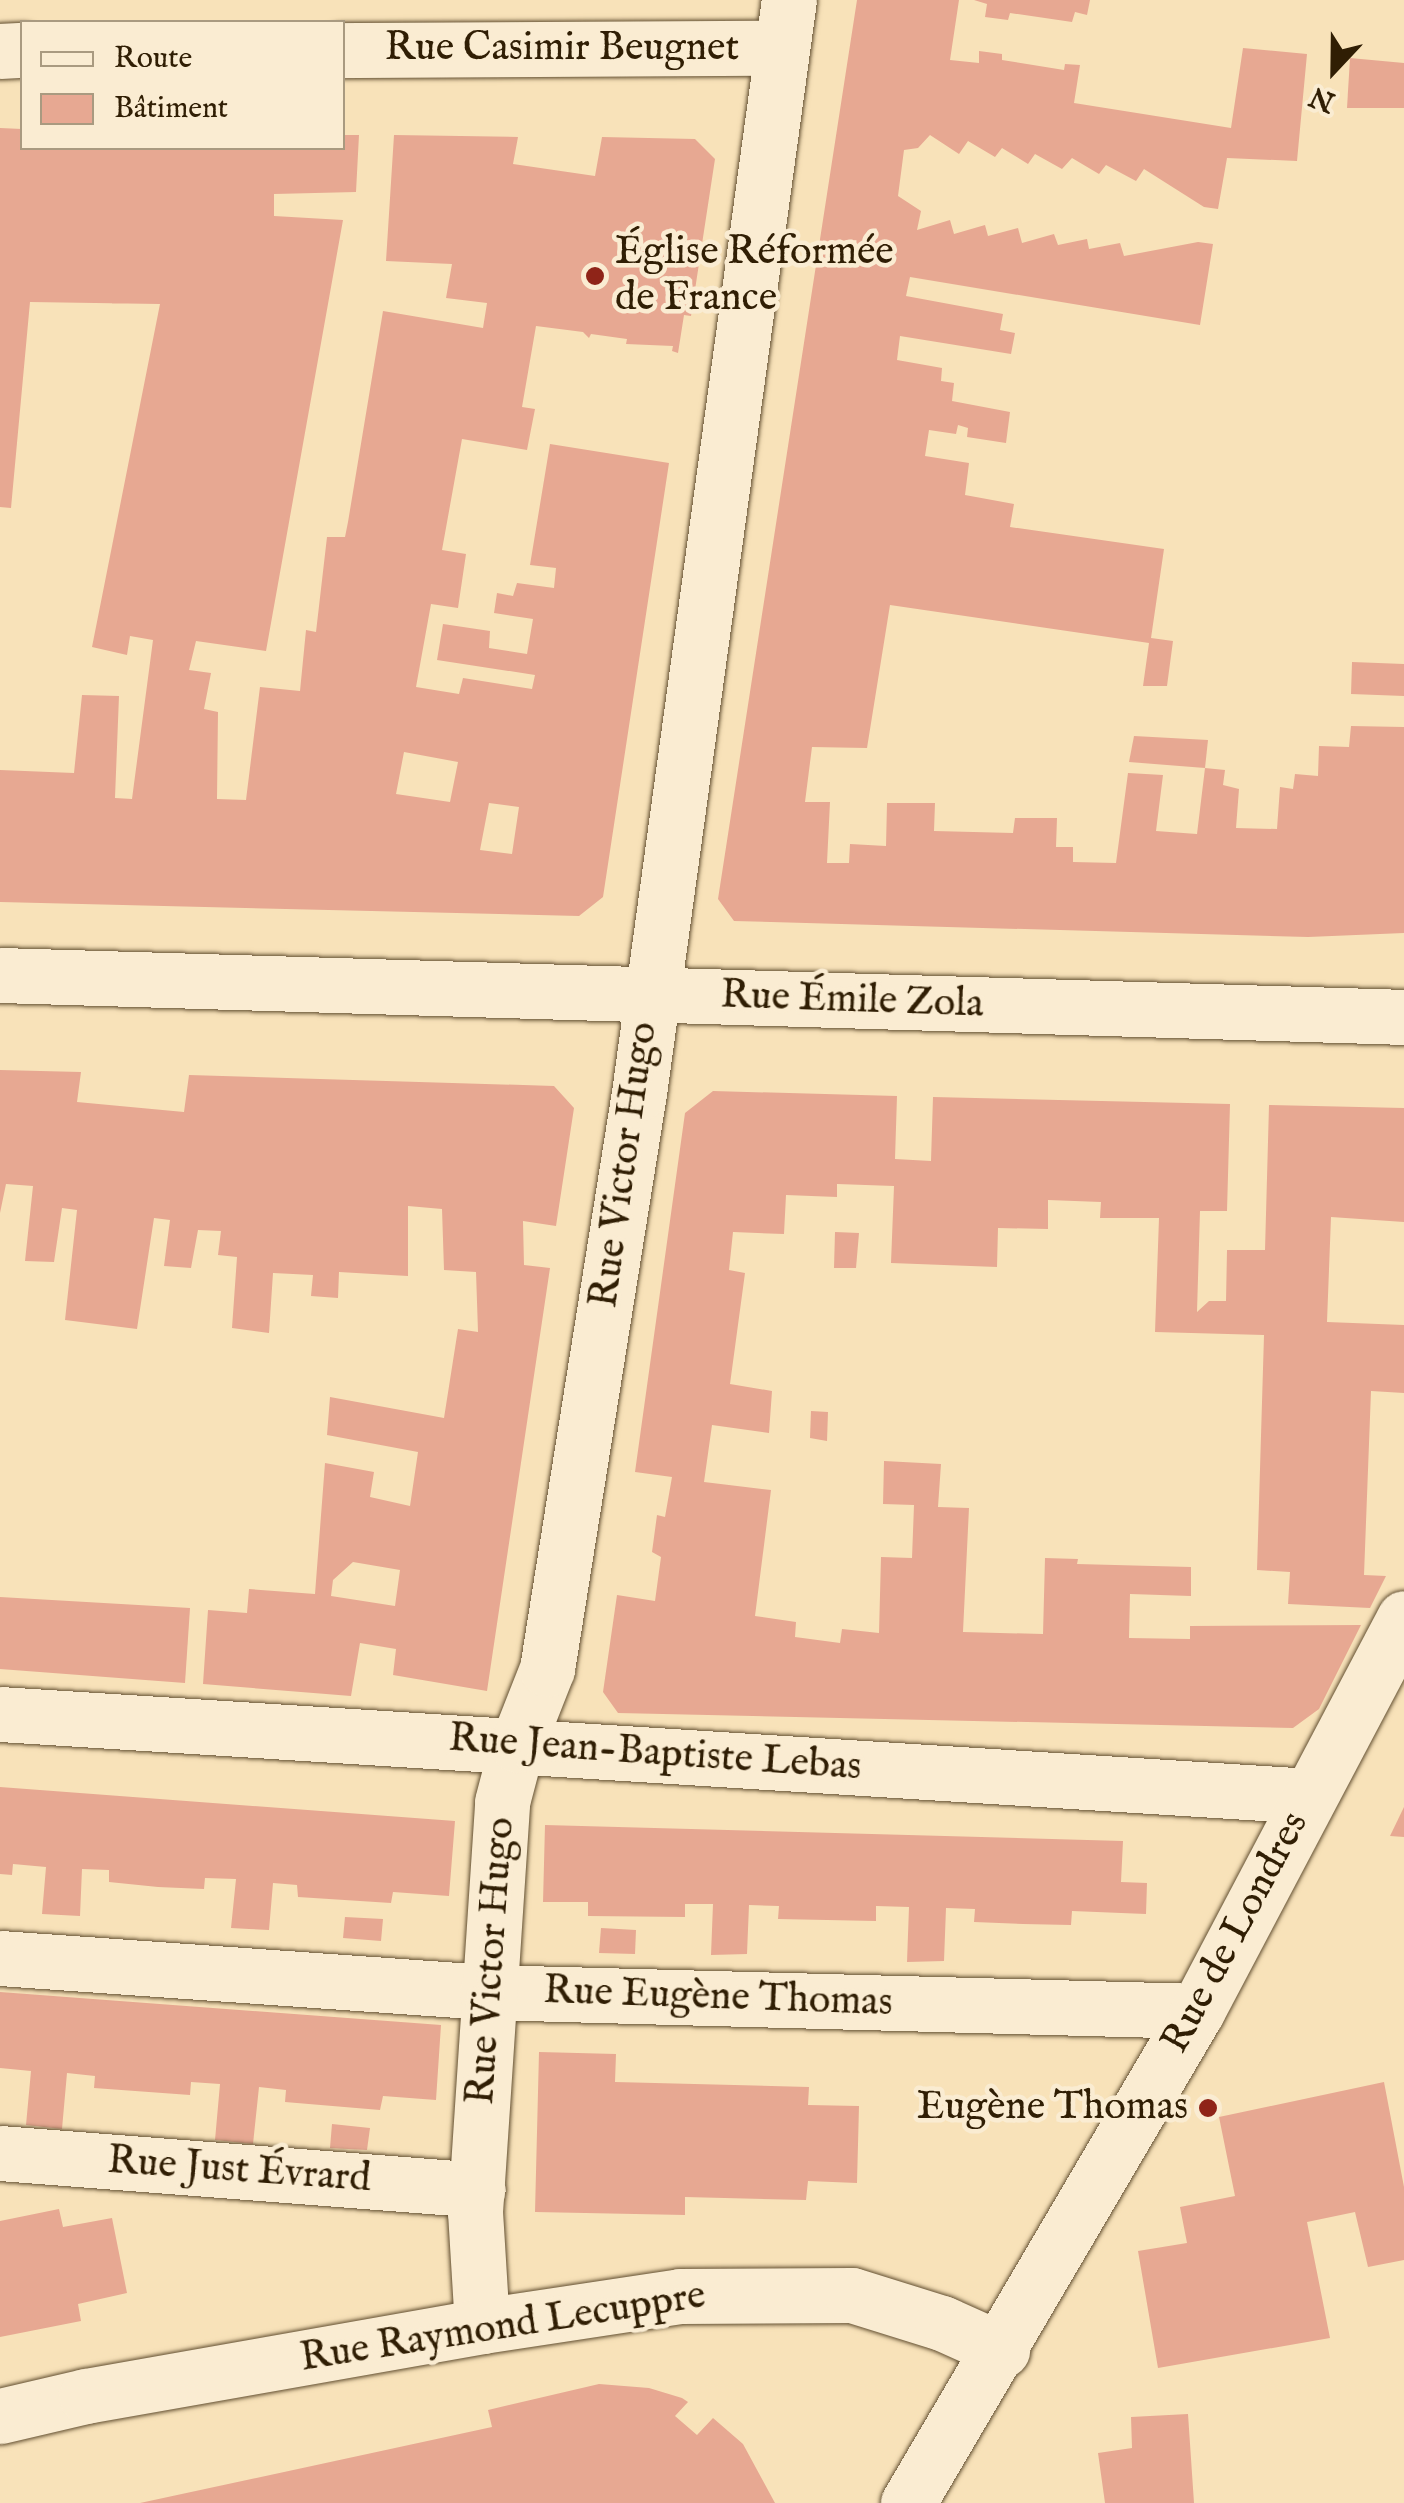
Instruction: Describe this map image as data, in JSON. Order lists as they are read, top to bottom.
{
  "streets": {
    "street": [
      "Rue Casimir Beugnet",
      "Rue Émile Zola",
      "Rue Victor Hugo",
      "Rue Jean-Baptiste Lebas",
      "Rue de Londres",
      "Rue Eugène Thomas",
      "Rue Just Évrard",
      "Rue Raymond Lecuppre"
    ]
  },
  "crossings": [
    ["Rue Casimir Beugnet", "Rue Victor Hugo"],
    ["Rue Émile Zola", "Rue Victor Hugo"],
    ["Rue Victor Hugo", "Rue Jean-Baptiste Lebas"],
    ["Rue Victor Hugo", "Rue Eugène Thomas"],
    ["Rue Victor Hugo", "Rue Just Évrard"],
    ["Rue Victor Hugo", "Rue Raymond Lecuppre"],
    ["Rue Jean-Baptiste Lebas", "Rue de Londres"],
    ["Rue de Londres", "Rue Eugène Thomas"],
    ["Rue de Londres", "Rue Raymond Lecuppre"]
  ],
  "places": ["Église Réformée de France", "Eugène Thomas"],
  "legend": ["Route", "Bâtiment"],
  "north": "bottom"
}
